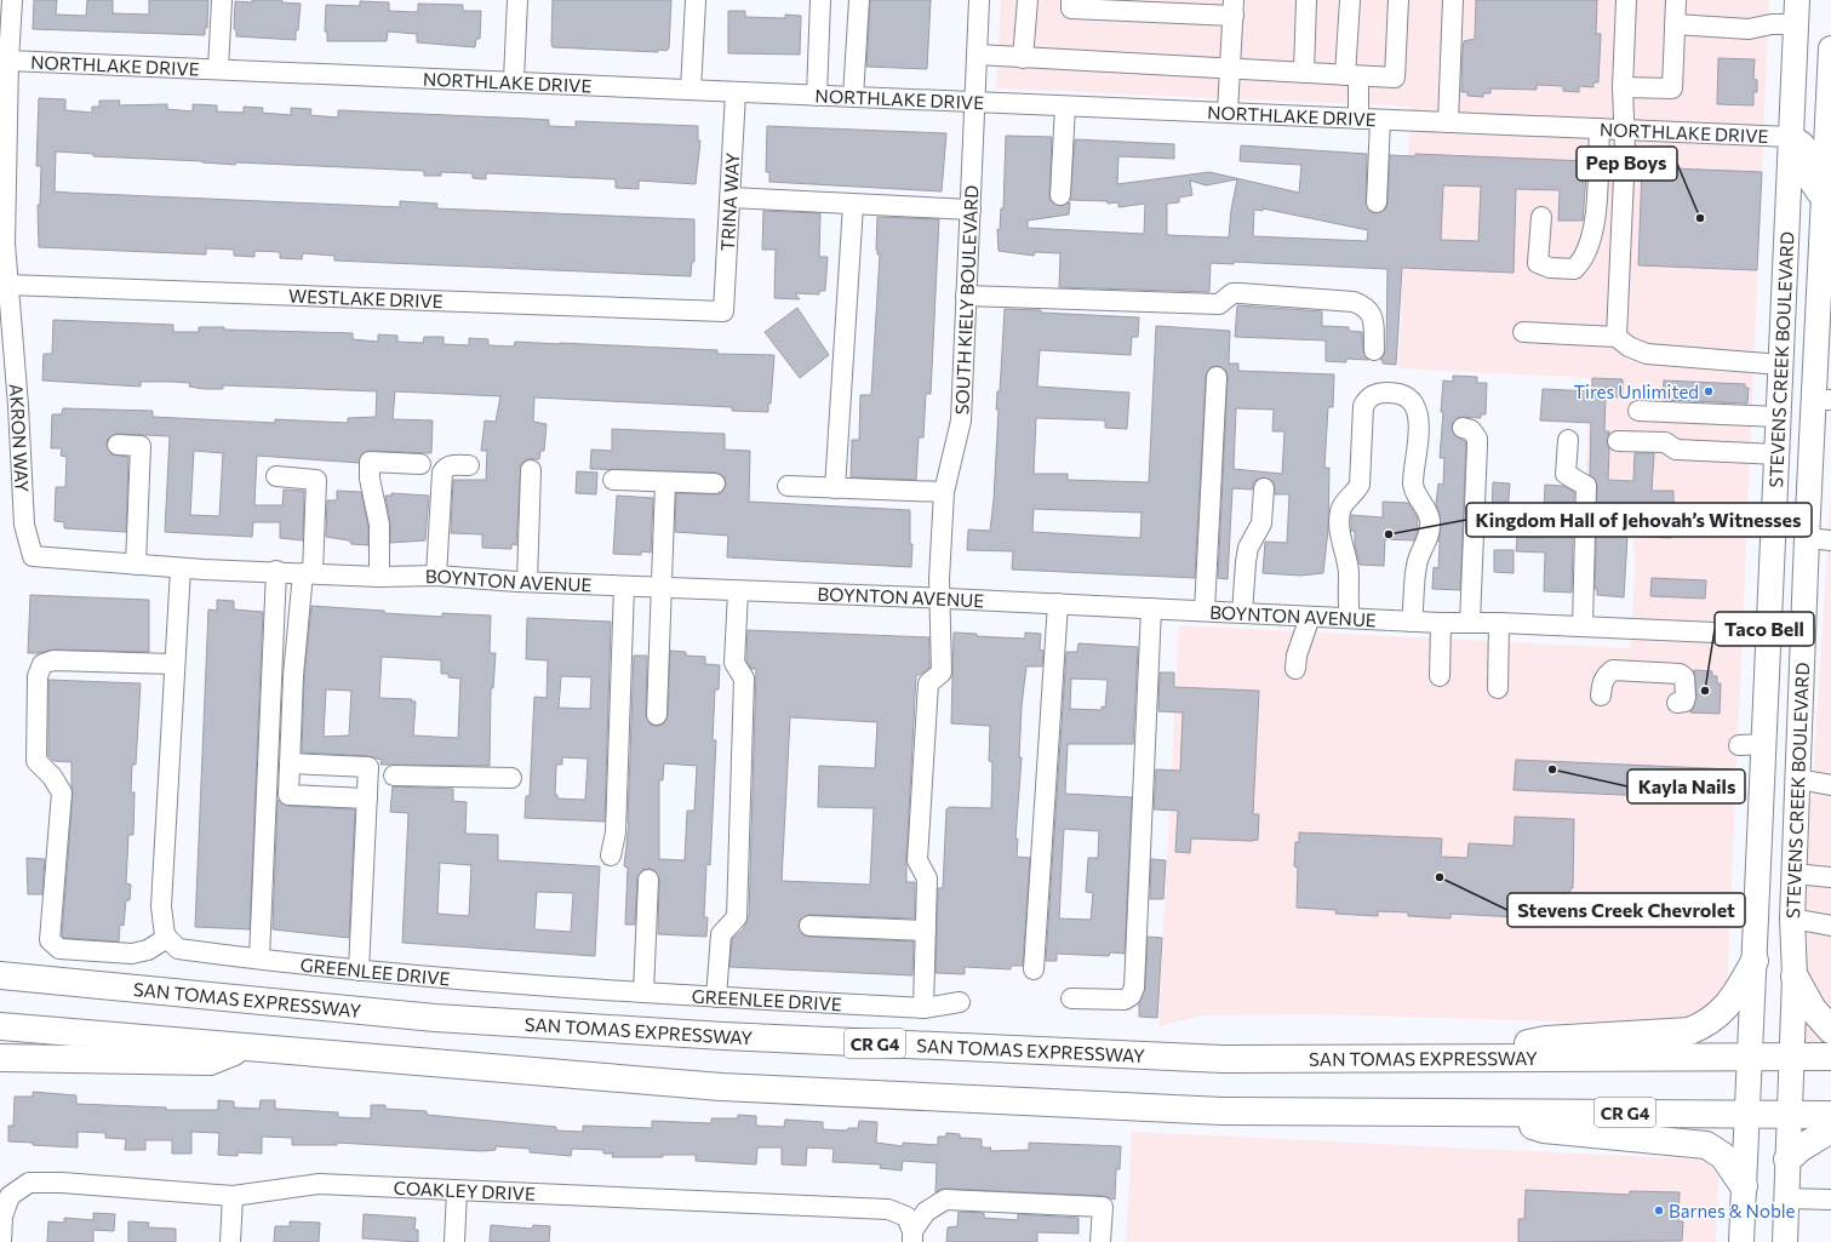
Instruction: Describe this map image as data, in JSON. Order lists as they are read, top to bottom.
{
  "streets": {
    "highway": ["SAN TOMAS EXPRESSWAY", "CR G4"],
    "main road": ["STEVENS CREEK BOULEVARD"],
    "street": [
      "NORTHLAKE DRIVE",
      "TRINA WAY",
      "WESTLAKE DRIVE",
      "SOUTH KIELY BOULEVARD",
      "AKRON WAY",
      "BOYNTON AVENUE",
      "GREENLEE DRIVE",
      "COAKLEY DRIVE"
    ]
  },
  "crossings": [
    ["NORTHLAKE DRIVE", "TRINA WAY"],
    ["NORTHLAKE DRIVE", "SOUTH KIELY BOULEVARD"],
    ["NORTHLAKE DRIVE", "STEVENS CREEK BOULEVARD"],
    ["NORTHLAKE DRIVE", "AKRON WAY"],
    ["TRINA WAY", "WESTLAKE DRIVE"],
    ["WESTLAKE DRIVE", "AKRON WAY"],
    ["SOUTH KIELY BOULEVARD", "BOYNTON AVENUE"],
    ["STEVENS CREEK BOULEVARD", "BOYNTON AVENUE"],
    ["STEVENS CREEK BOULEVARD", "SAN TOMAS EXPRESSWAY"],
    ["STEVENS CREEK BOULEVARD", "CR G4"],
    ["AKRON WAY", "BOYNTON AVENUE"]
  ],
  "places": [
    "Pep Boys",
    "Tires Unlimited",
    "Kingdom Hall of Jehovah’s Witnesses",
    "Taco Bell",
    "Kayla Nails",
    "Stevens Creek Chevrolet",
    "Barnes & Noble"
  ]
}
